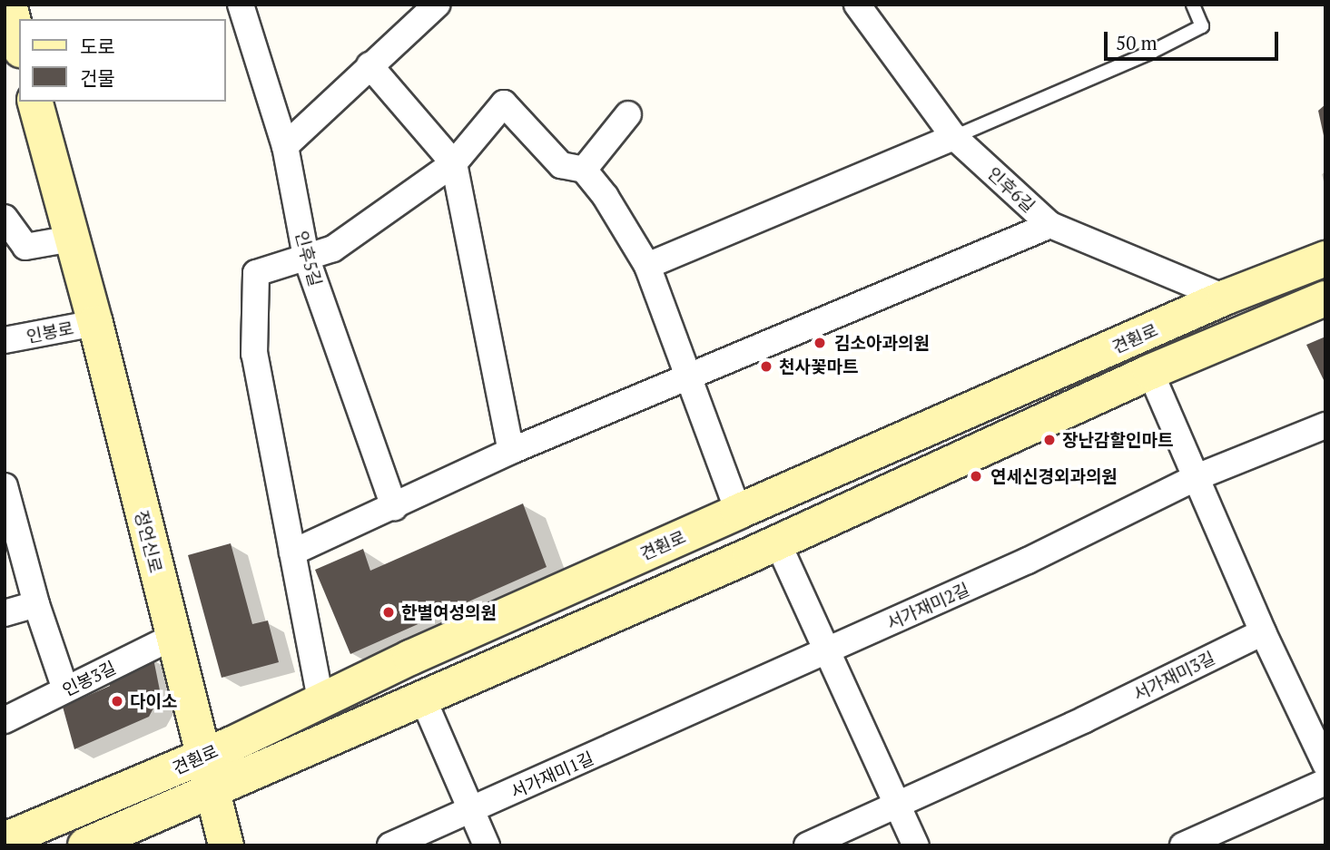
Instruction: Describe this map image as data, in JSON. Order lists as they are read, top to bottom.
{
  "streets": {
    "street": [
      "인후6길",
      "인후5길",
      "인봉로",
      "견훤로",
      "정언신로",
      "서가재미2길",
      "서가재미3길",
      "인봉3길",
      "서가재미1길"
    ]
  },
  "crossings": [
    ["인후6길", "견훤로"],
    ["인봉로", "정언신로"],
    ["견훤로", "정언신로"],
    ["정언신로", "인봉3길"],
    ["서가재미2길", "서가재미1길"]
  ],
  "places": [
    "김소아과의원",
    "천사꽃마트",
    "장난감할인마트",
    "연세신경외과의원",
    "한별여성의원",
    "다이소"
  ],
  "legend": ["도로", "건물"],
  "scale_bar": "50 m"
}
